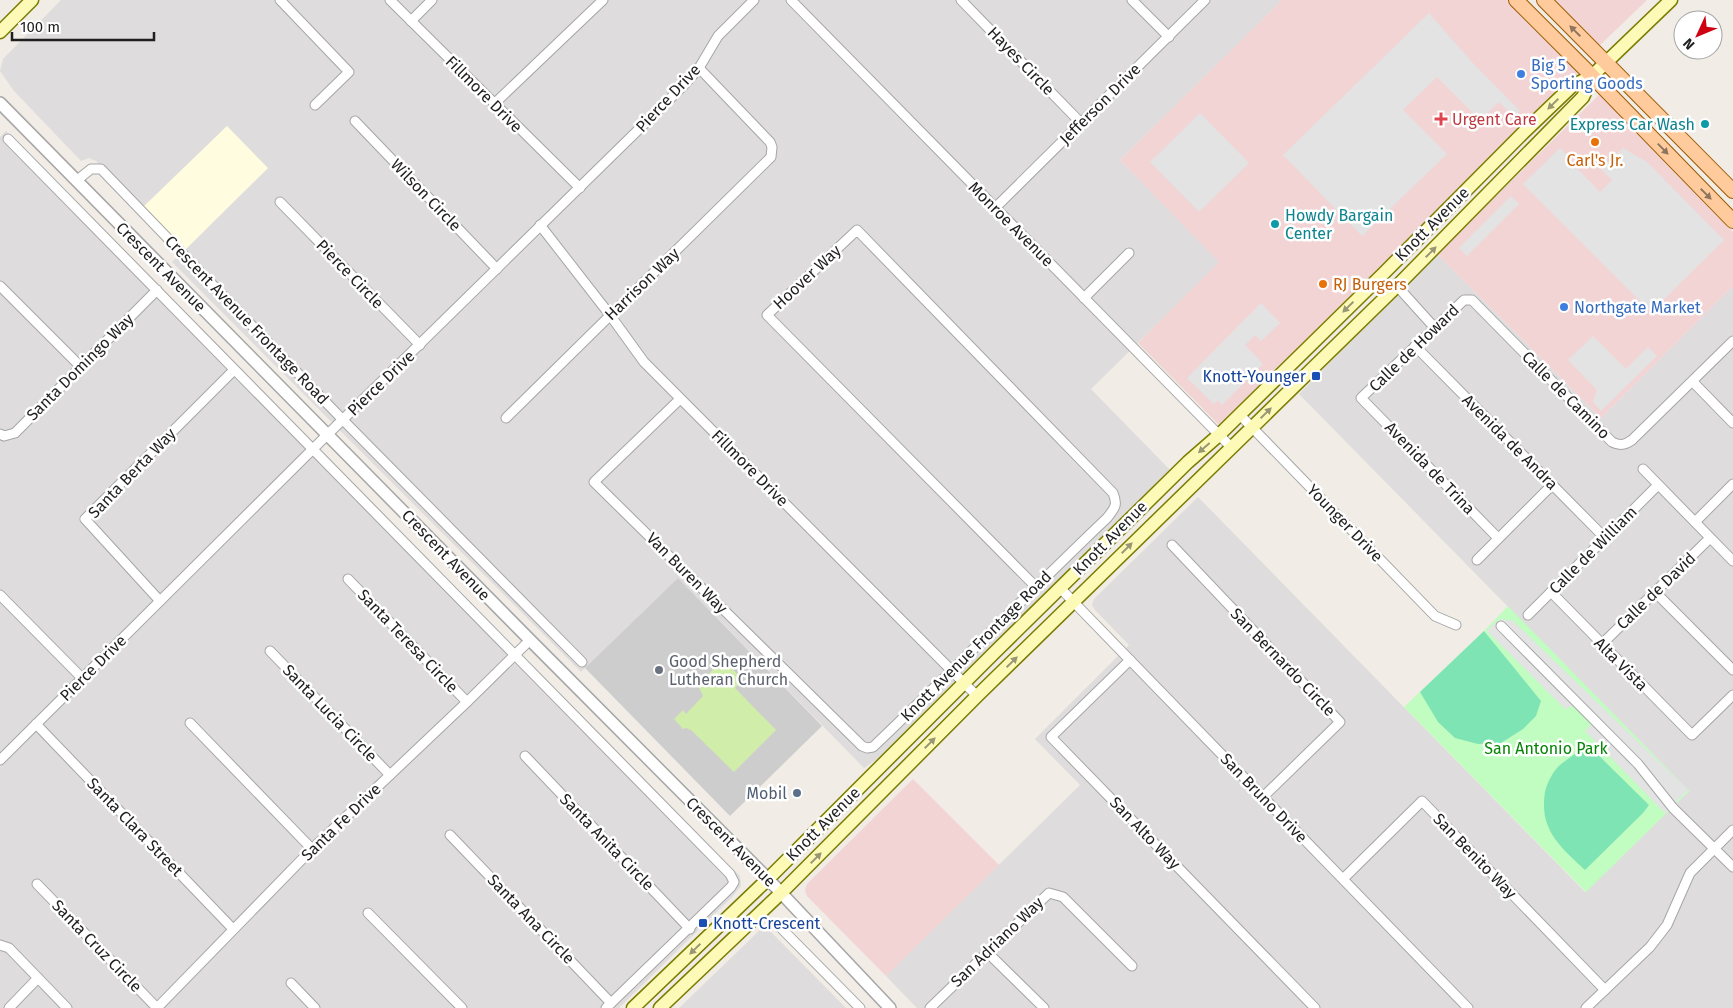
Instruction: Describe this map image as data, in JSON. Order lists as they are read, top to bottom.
{
  "streets": {
    "main road": ["Knott Avenue"],
    "street": [
      "Hayes Circle",
      "Fillmore Drive",
      "Pierce Drive",
      "Jefferson Drive",
      "Wilson Circle",
      "Monroe Avenue",
      "Crescent Avenue",
      "Pierce Circle",
      "Hoover Way",
      "Harrison Way",
      "Crescent Avenue Frontage Road",
      "Calle de Howard",
      "Santa Domingo Way",
      "Calle de Camino",
      "Avenida de Andra",
      "Avenida de Trina",
      "Santa Berta Way",
      "Younger Drive",
      "Calle de William",
      "Van Buren Way",
      "Calle de David",
      "Santa Teresa Circle",
      "Knott Avenue Frontage Road",
      "San Bernardo Circle",
      "Alta Vista",
      "Santa Lucia Circle",
      "San Bruno Drive",
      "Santa Fe Drive",
      "Santa Clara Street",
      "San Alto Way",
      "Santa Anita Circle",
      "San Benito Way",
      "Santa Ana Circle",
      "San Adriano Way",
      "Santa Cruz Circle"
    ]
  },
  "crossings": [
    ["Hayes Circle", "Jefferson Drive"],
    ["Fillmore Drive", "Pierce Drive"],
    ["Fillmore Drive", "Knott Avenue"],
    ["Fillmore Drive", "Harrison Way"],
    ["Fillmore Drive", "Van Buren Way"],
    ["Fillmore Drive", "Knott Avenue Frontage Road"],
    ["Pierce Drive", "Wilson Circle"],
    ["Pierce Drive", "Crescent Avenue"],
    ["Pierce Drive", "Pierce Circle"],
    ["Pierce Drive", "Harrison Way"],
    ["Pierce Drive", "Crescent Avenue Frontage Road"],
    ["Pierce Drive", "Santa Berta Way"],
    ["Pierce Drive", "Santa Clara Street"],
    ["Jefferson Drive", "Monroe Avenue"],
    ["Monroe Avenue", "Knott Avenue"],
    ["Knott Avenue", "Crescent Avenue"],
    ["Knott Avenue", "Younger Drive"],
    ["Knott Avenue", "San Bruno Drive"],
    ["Crescent Avenue", "Crescent Avenue Frontage Road"],
    ["Crescent Avenue", "Santa Domingo Way"],
    ["Crescent Avenue", "Santa Berta Way"],
    ["Crescent Avenue", "Santa Fe Drive"],
    ["Crescent Avenue", "Santa Anita Circle"],
    ["Hoover Way", "Knott Avenue Frontage Road"],
    ["Calle de Howard", "Calle de Camino"],
    ["Calle de Howard", "Avenida de Andra"],
    ["Calle de Howard", "Avenida de Trina"],
    ["Avenida de Andra", "Calle de William"],
    ["Calle de William", "Alta Vista"],
    ["Van Buren Way", "Knott Avenue Frontage Road"],
    ["Calle de David", "Alta Vista"],
    ["Santa Teresa Circle", "Santa Fe Drive"],
    ["San Bernardo Circle", "San Bruno Drive"],
    ["Santa Lucia Circle", "Santa Fe Drive"],
    ["San Bruno Drive", "San Alto Way"],
    ["San Bruno Drive", "San Benito Way"],
    ["Santa Fe Drive", "Santa Clara Street"],
    ["Santa Fe Drive", "Santa Cruz Circle"]
  ],
  "parks": ["San Antonio Park"],
  "places": {
    "other": [
      "Big 5 Sporting Goods",
      "Express Car Wash",
      "Carl's Jr.",
      "Howdy Bargain Center",
      "RJ Burgers",
      "Northgate Market",
      "Good Shepherd Lutheran Church",
      "Mobil"
    ],
    "health": ["Urgent Care"],
    "transit": ["Knott-Younger", "Knott-Crescent"]
  },
  "scale_bar": "100 m",
  "north": "bottom left"
}
